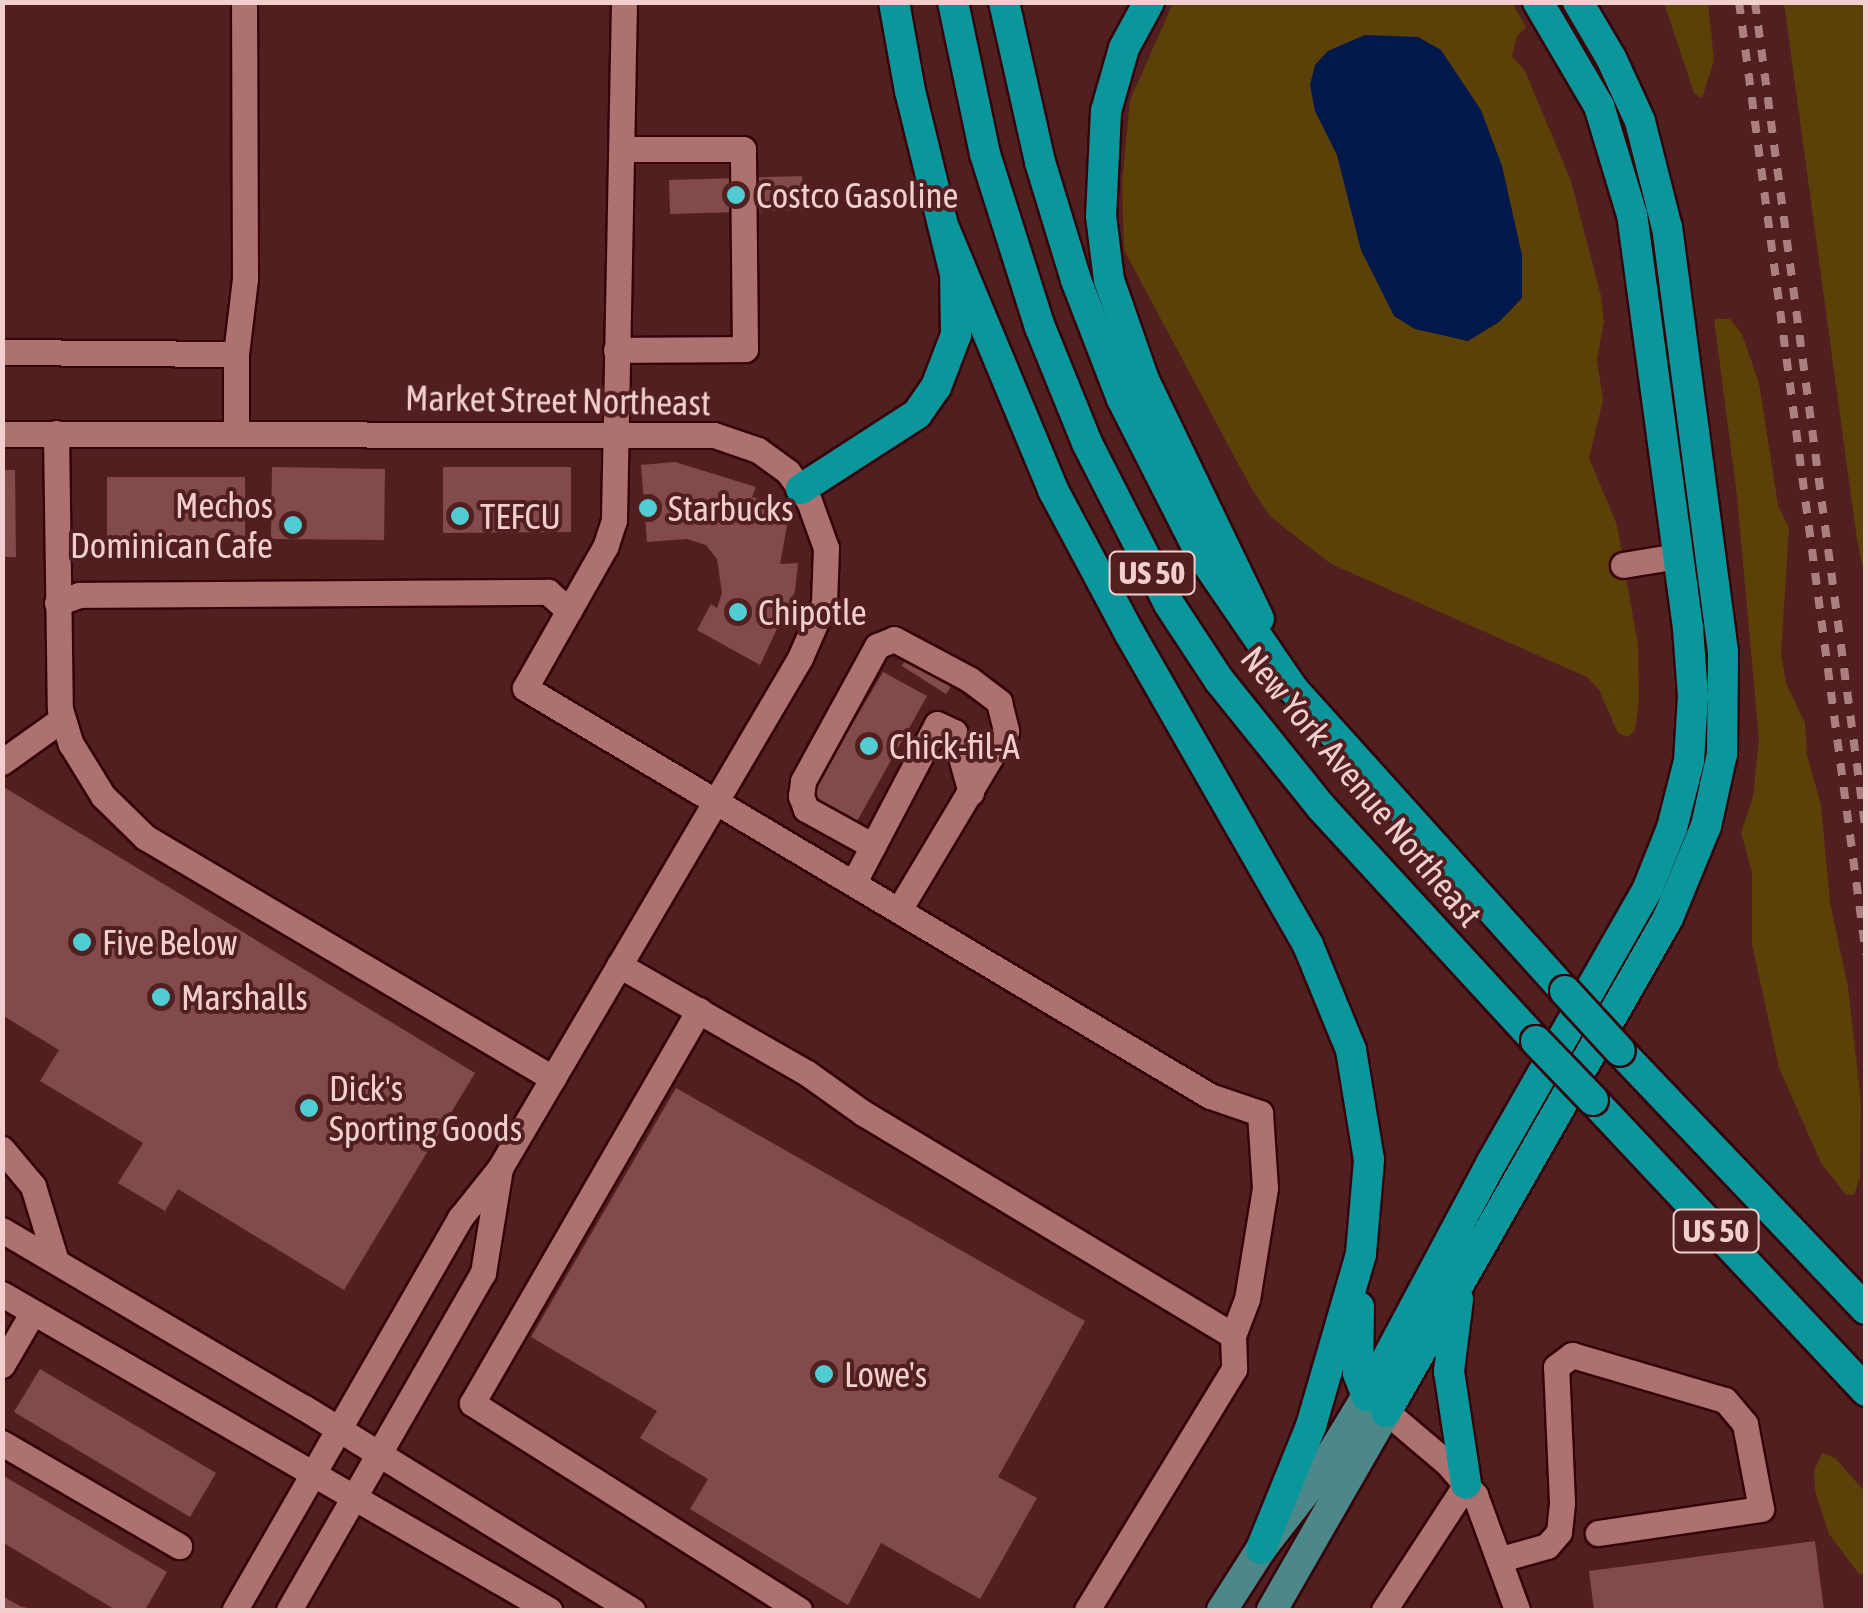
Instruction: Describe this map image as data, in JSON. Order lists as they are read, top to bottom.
{
  "streets": {
    "highway": ["US 50", "New York Avenue Northeast"],
    "street": ["Market Street Northeast"]
  },
  "places": [
    "Costco Gasoline",
    "Starbucks",
    "TEFCU",
    "Mechos Dominican Cafe",
    "Chipotle",
    "Chick-fil-A",
    "Five Below",
    "Marshalls",
    "Dick's Sporting Goods",
    "Lowe's"
  ]
}
